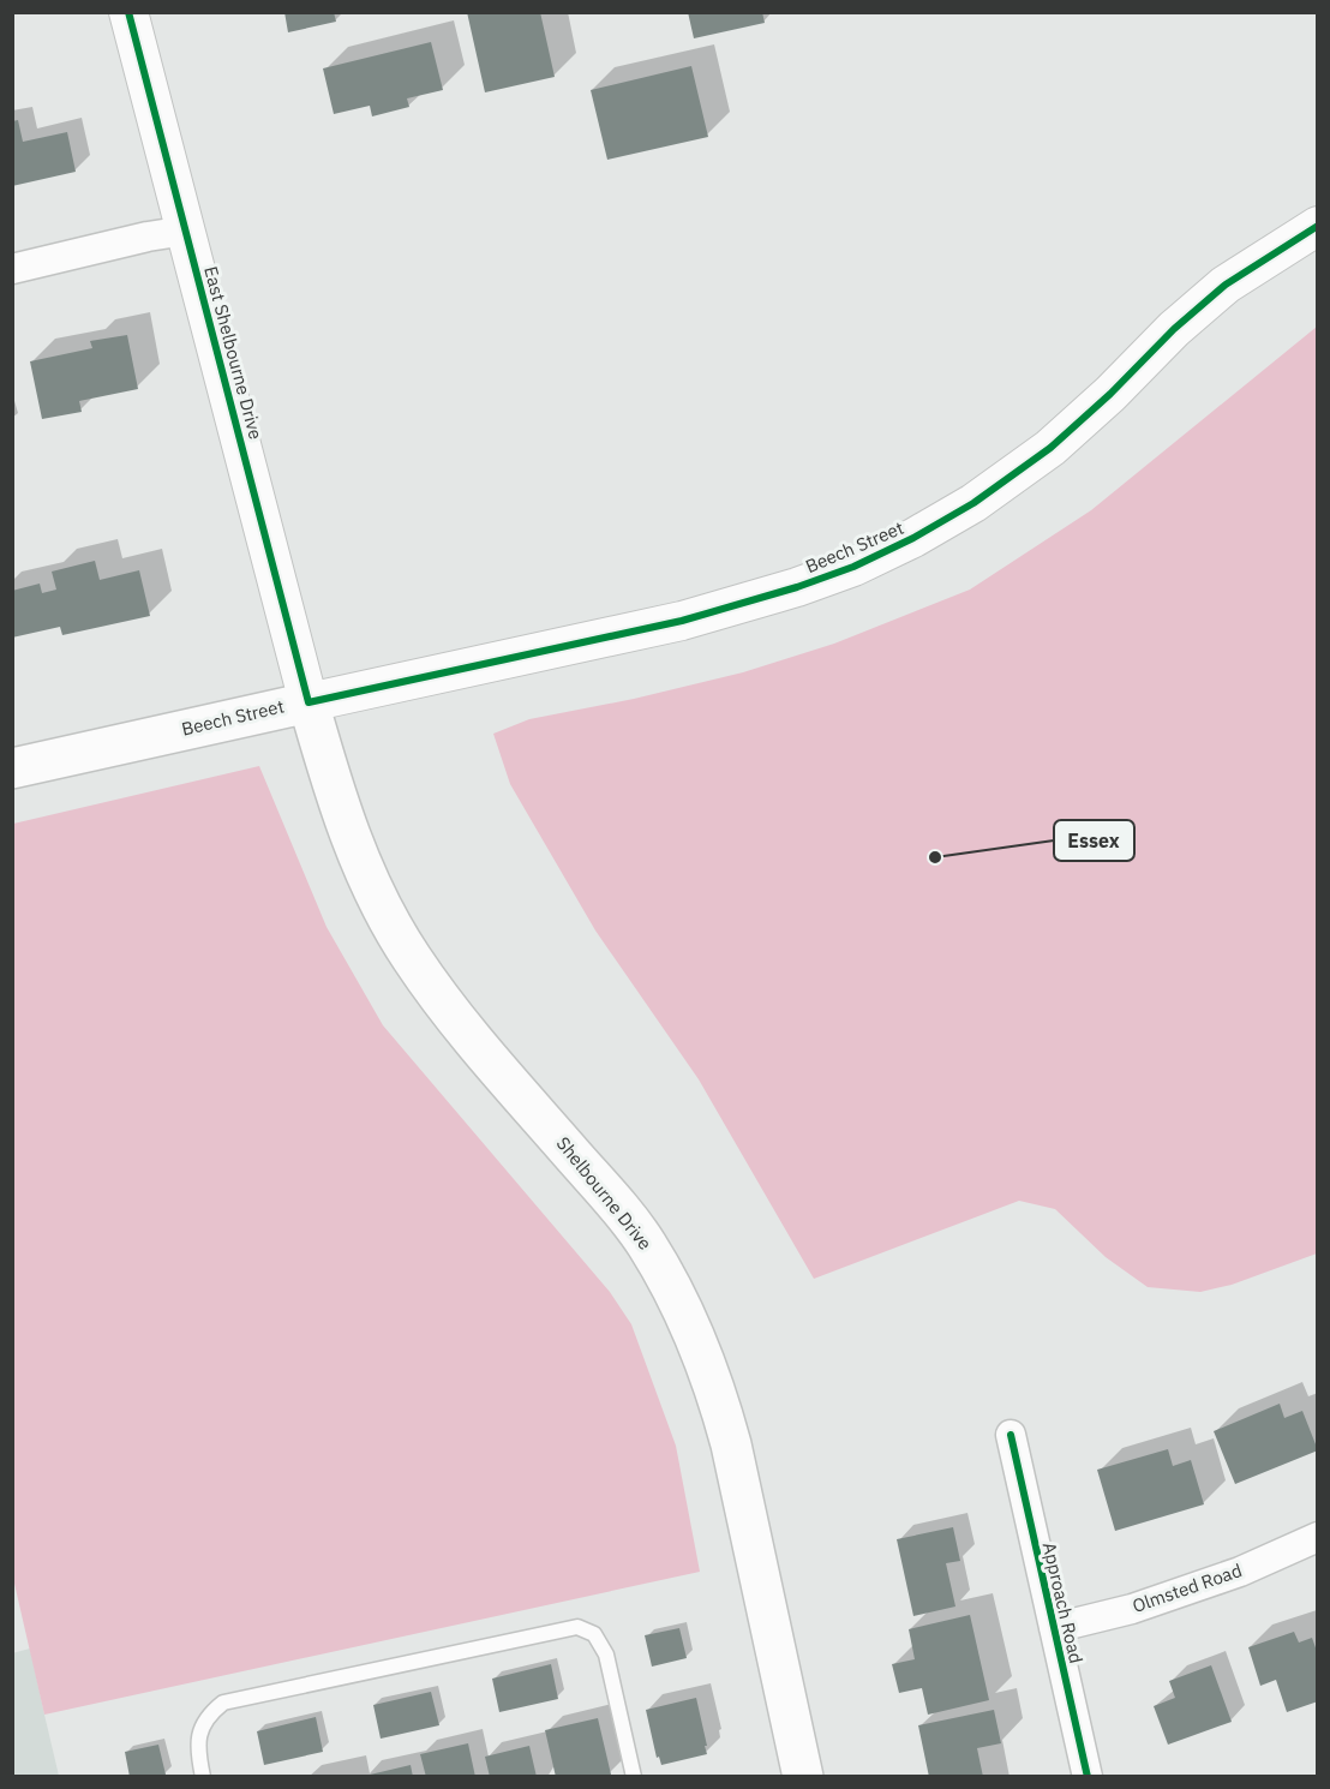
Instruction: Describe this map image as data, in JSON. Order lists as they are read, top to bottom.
{
  "streets": {
    "main road": ["Beech Street", "Shelbourne Drive"],
    "street": ["East Shelbourne Drive", "Olmsted Road", "Approach Road"]
  },
  "crossings": [
    ["East Shelbourne Drive", "Beech Street"],
    ["East Shelbourne Drive", "Shelbourne Drive"],
    ["Beech Street", "Shelbourne Drive"],
    ["Olmsted Road", "Approach Road"]
  ],
  "places": ["Essex"]
}
